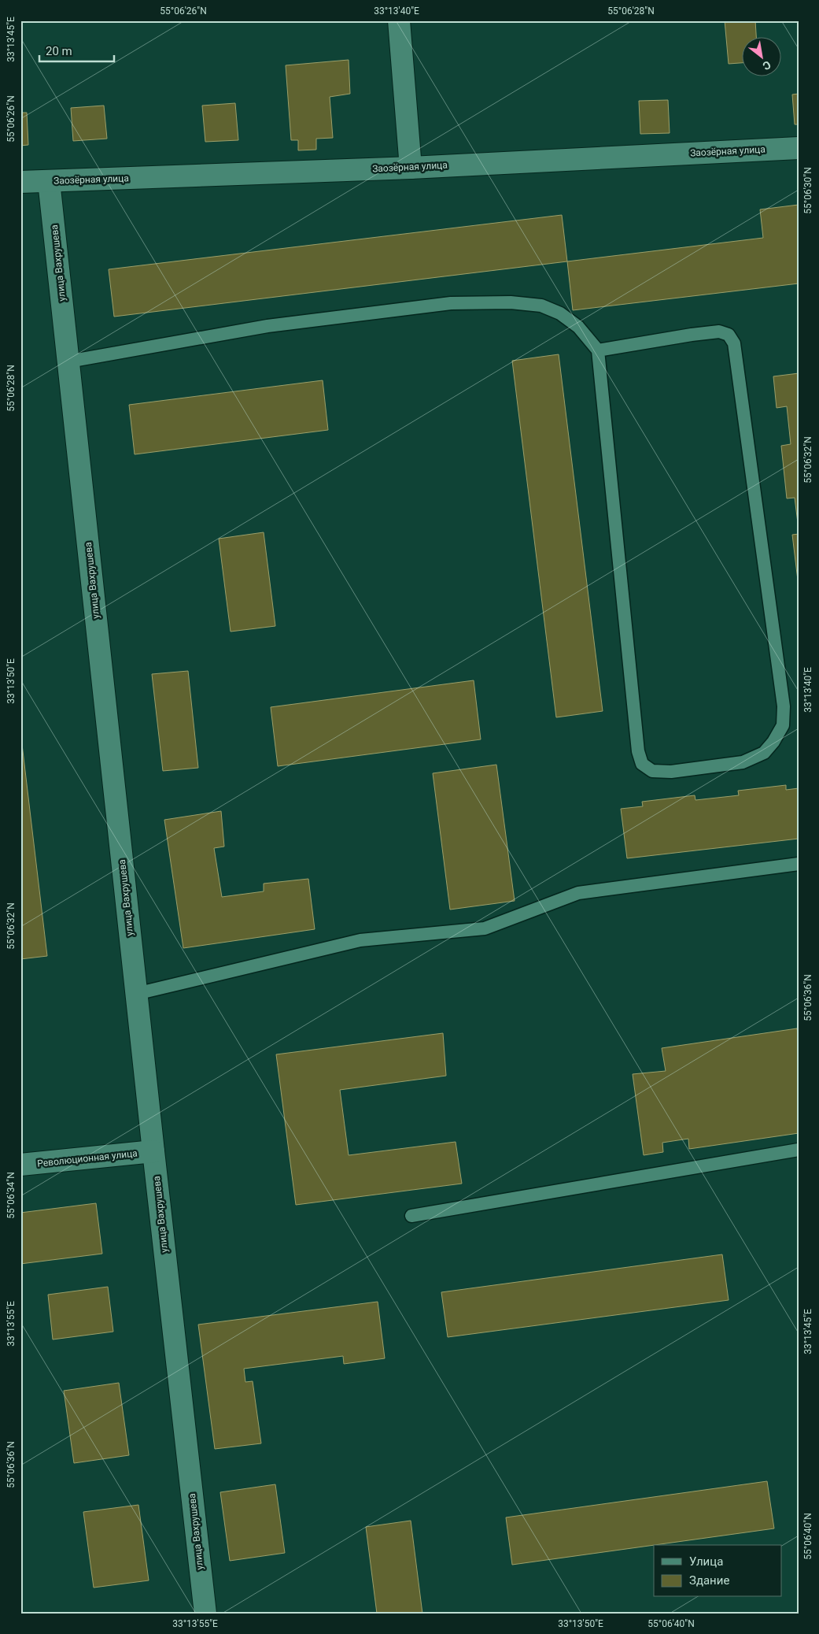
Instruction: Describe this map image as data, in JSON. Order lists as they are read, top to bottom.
{
  "streets": {
    "street": ["Заозёрная улица", "улица Вахрушева", "Революционная улица"]
  },
  "crossings": [
    ["Заозёрная улица", "улица Вахрушева"],
    ["улица Вахрушева", "Революционная улица"]
  ],
  "legend": ["Улица", "Здание"],
  "scale_bar": "20 m",
  "north": "bottom right",
  "coordinates": [
    "55°06'26\"N",
    "33°13'40\"E",
    "55°06'28\"N",
    "33°13'45\"E",
    "55°06'30\"N",
    "55°06'32\"N",
    "33°13'50\"E",
    "55°06'36\"N",
    "55°06'34\"N",
    "33°13'55\"E",
    "55°06'40\"N"
  ]
}
